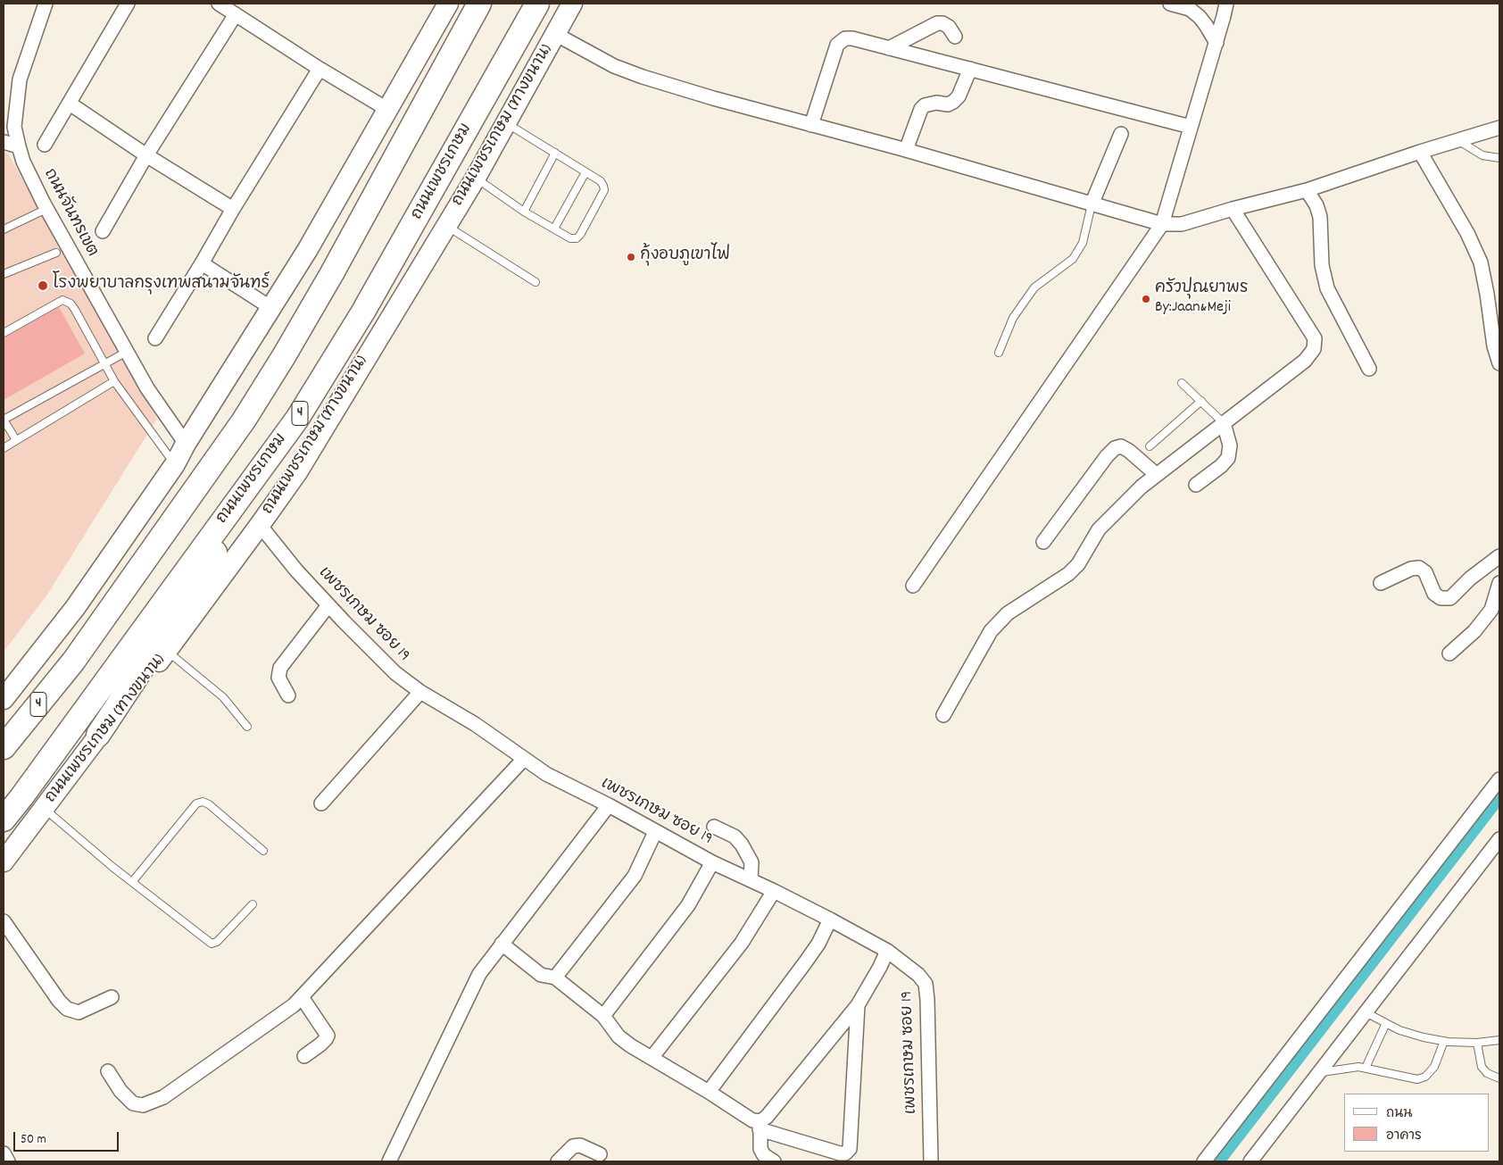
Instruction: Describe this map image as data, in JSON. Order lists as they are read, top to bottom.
{
  "streets": {
    "highway": ["ถนนเพชรเกษม", "4"],
    "main road": ["ถนนเพชรเกษม (ทางขนาน)"],
    "street": ["ถนนจันทรเขต", "เพชรเกษม ซอย 19"]
  },
  "crossings": [
    ["ถนนเพชรเกษม (ทางขนาน)", "เพชรเกษม ซอย 19"],
    ["ถนนจันทรเขต", "4"]
  ],
  "places": ["กุ้งอบภูเขาไฟ", "โรงพยาบาลกรุงเทพสนามจันทร์", "ครัวปุณยาพร By:Jaan&Meji"],
  "legend": ["ถนน", "อาคาร"],
  "scale_bar": "50 m"
}
